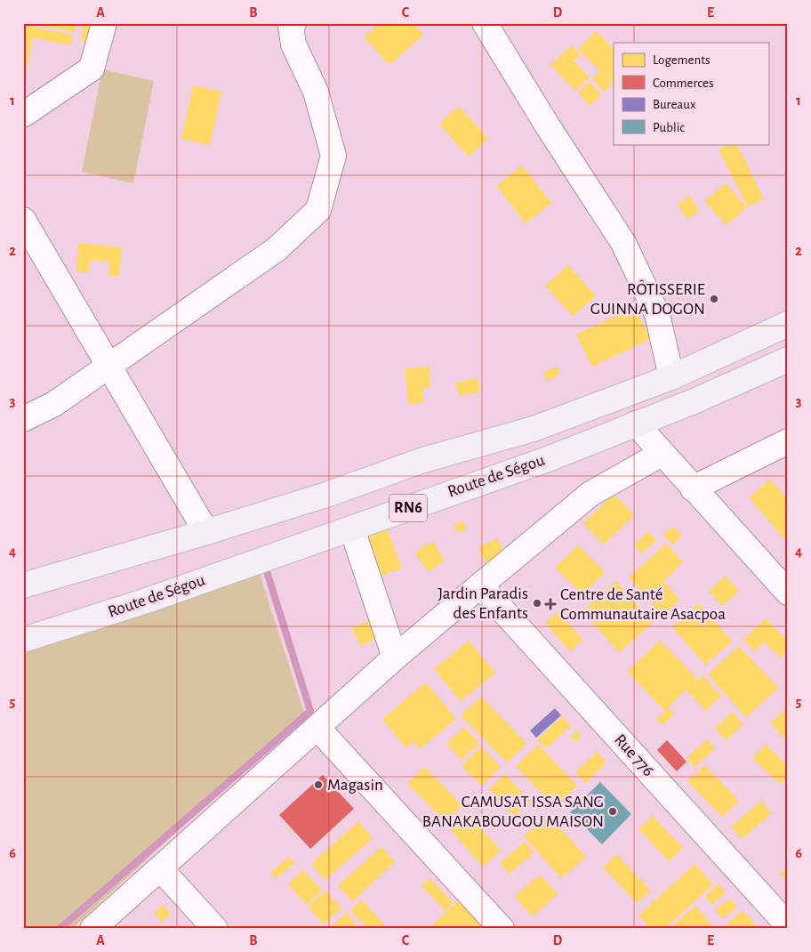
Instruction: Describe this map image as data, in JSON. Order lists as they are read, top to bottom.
{
  "streets": {
    "highway": ["Route de Ségou", "RN6"],
    "street": ["Rue 776"]
  },
  "places": {
    "other": [
      "RÔTISSERIE GUINNA DOGON",
      "Jardin Paradis des Enfants",
      "Magasin",
      "CAMUSAT ISSA SANG BANAKABOUGOU MAISON"
    ],
    "health": ["Centre de Santé Communautaire Asacpoa"]
  },
  "legend": [
    "Logements",
    "Commerces",
    "Bureaux",
    "Public"
  ],
  "grid": {
    "columns": [
      "A",
      "B",
      "C",
      "D",
      "E"
    ],
    "rows": [
      "1",
      "2",
      "3",
      "4",
      "5",
      "6"
    ]
  }
}
